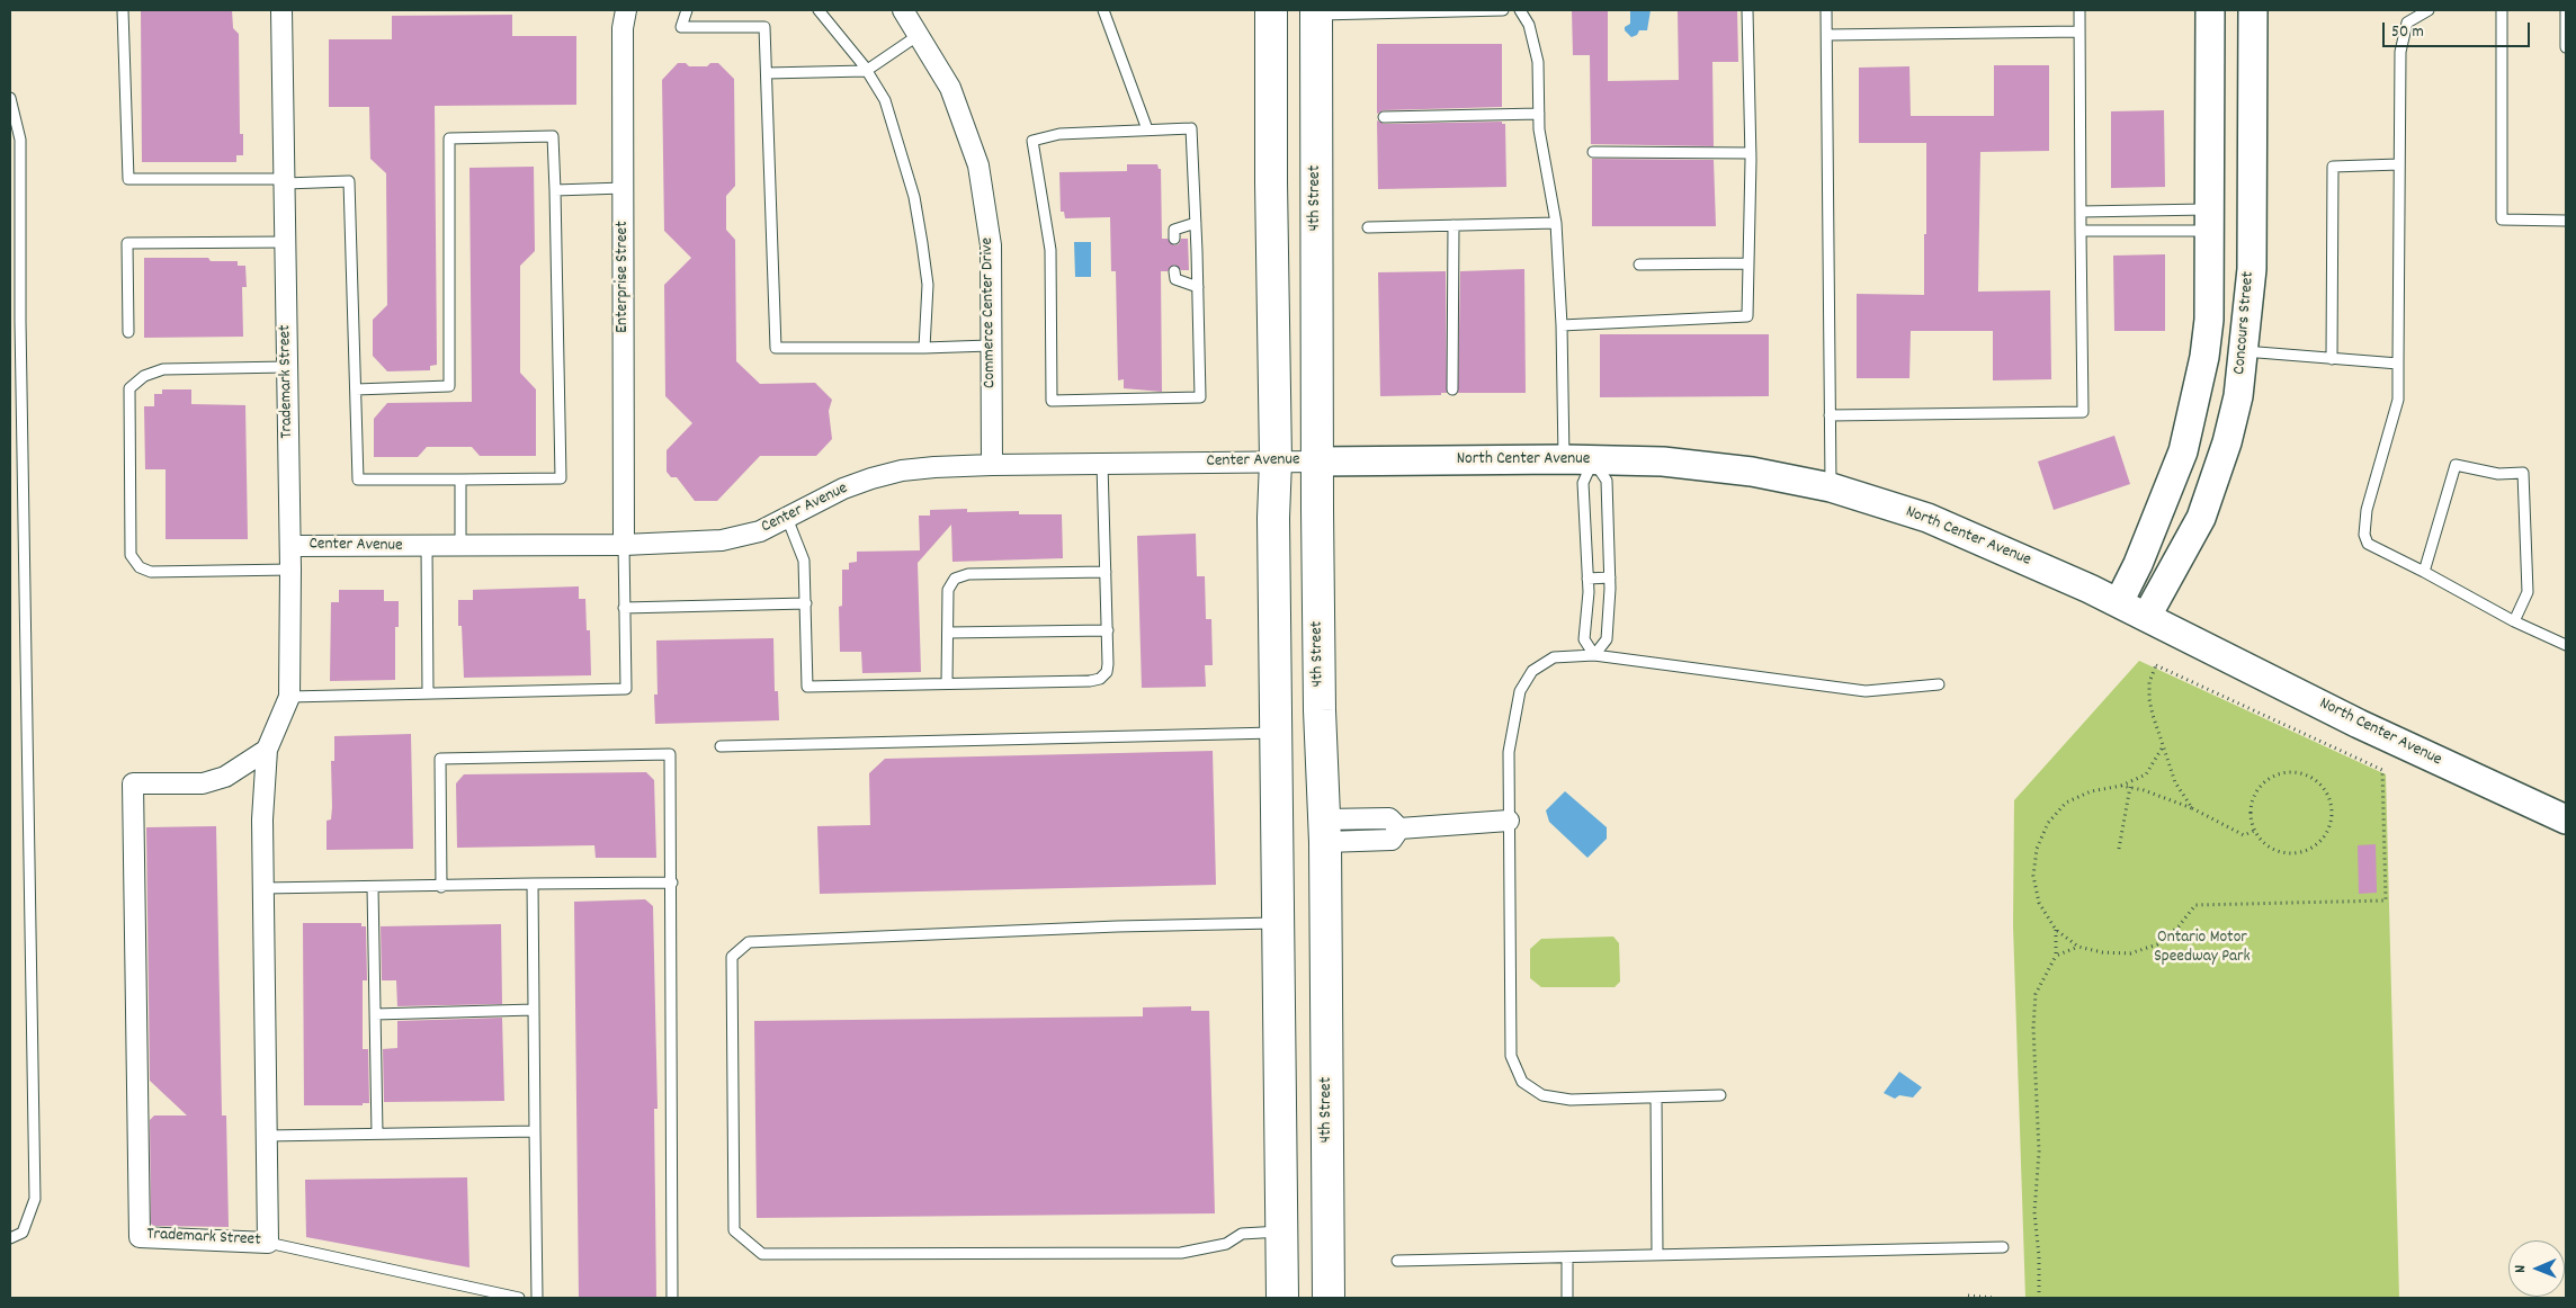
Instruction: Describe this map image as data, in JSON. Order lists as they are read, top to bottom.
{
  "streets": {
    "main road": ["4th Street"],
    "street": [
      "Enterprise Street",
      "Commerce Center Drive",
      "Concours Street",
      "Trademark Street",
      "North Center Avenue",
      "Center Avenue"
    ]
  },
  "crossings": [
    ["4th Street", "North Center Avenue"],
    ["4th Street", "Center Avenue"],
    ["Enterprise Street", "Center Avenue"],
    ["Commerce Center Drive", "Center Avenue"],
    ["Concours Street", "North Center Avenue"],
    ["Trademark Street", "Center Avenue"],
    ["North Center Avenue", "Center Avenue"]
  ],
  "parks": ["Ontario Motor Speedway Park"],
  "scale_bar": "50 m",
  "north": "left"
}
